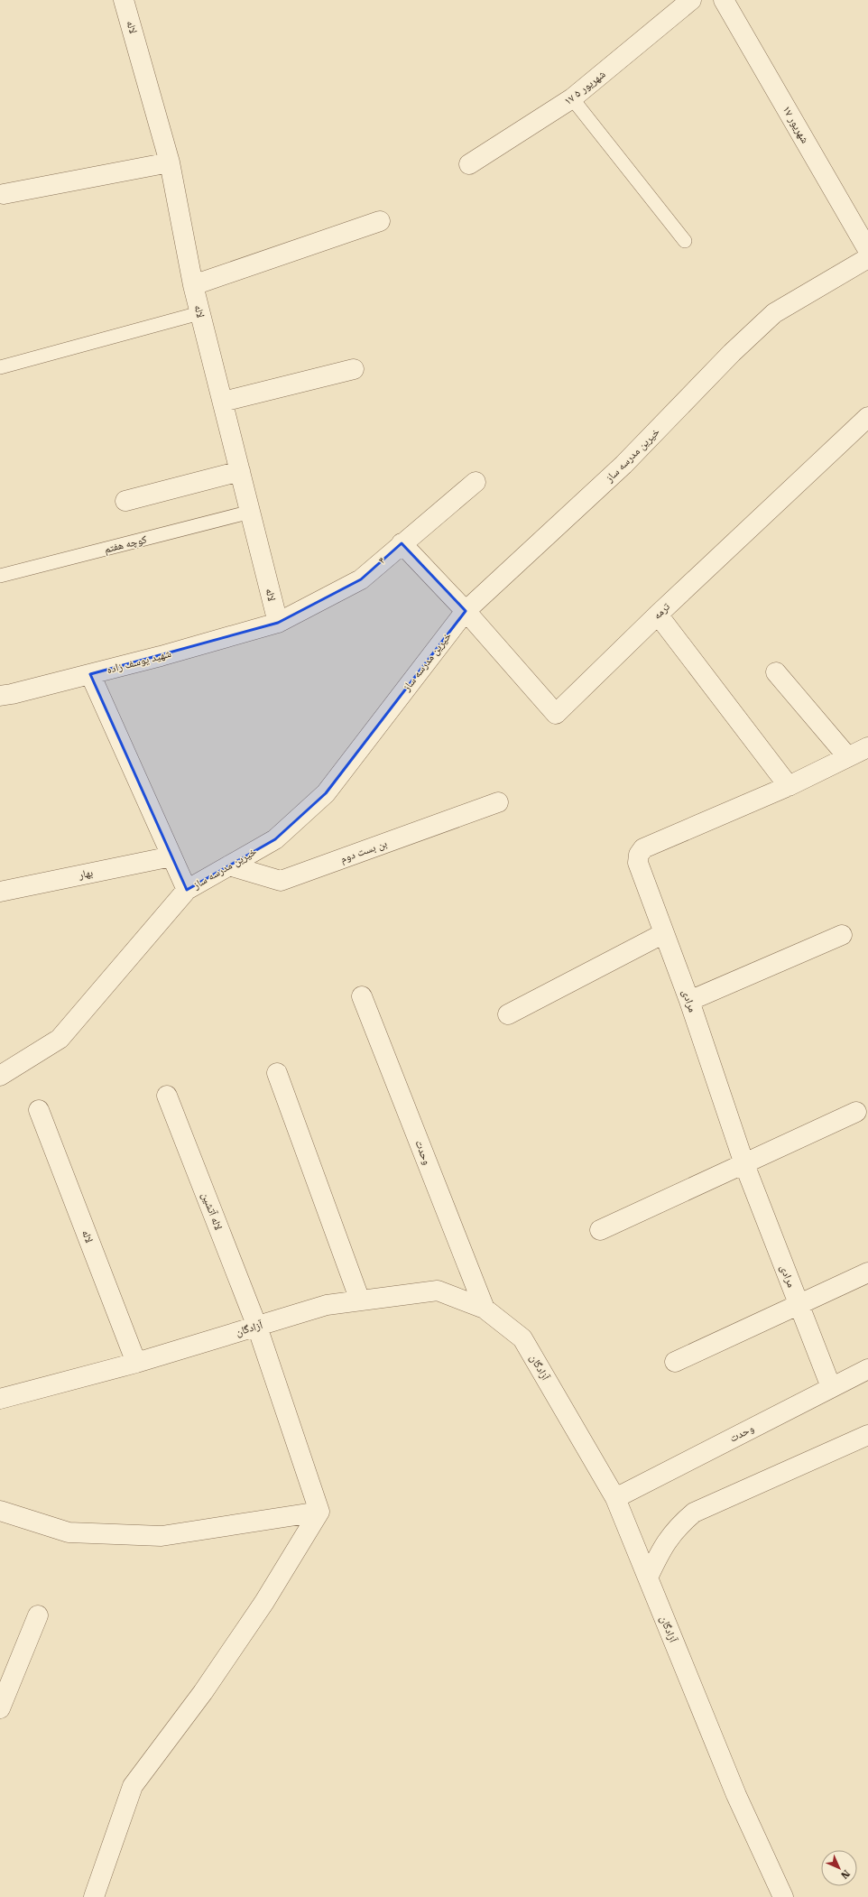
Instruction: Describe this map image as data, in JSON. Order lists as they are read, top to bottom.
{
  "streets": {
    "street": [
      "لاله",
      "۱۷ شهریور ۵",
      "۱۷ شهریور",
      "خیرین مدرسه ساز",
      "۴",
      "ترمه",
      "شهید یوسف زاده",
      "بن بست دوم",
      "بهار",
      "مرادی",
      "وحدت",
      "لاله آتشین",
      "آزادگان"
    ],
    "lane": ["کوچه هفتم"]
  },
  "crossings": [
    ["لاله", "کوچه هفتم"],
    ["لاله", "۴"],
    ["لاله", "شهید یوسف زاده"],
    ["لاله", "آزادگان"],
    ["خیرین مدرسه ساز", "ترمه"],
    ["خیرین مدرسه ساز", "بن بست دوم"],
    ["۴", "شهید یوسف زاده"],
    ["مرادی", "وحدت"],
    ["وحدت", "آزادگان"],
    ["لاله آتشین", "آزادگان"]
  ],
  "north": "bottom right"
}
